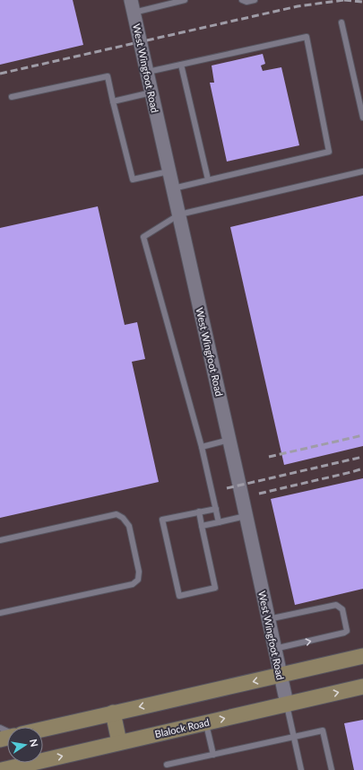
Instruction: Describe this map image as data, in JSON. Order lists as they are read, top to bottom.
{
  "streets": {
    "main road": ["Blalock Road"],
    "street": ["West Wingfoot Road"]
  },
  "crossings": [
    ["West Wingfoot Road", "Blalock Road"]
  ],
  "north": "right"
}
